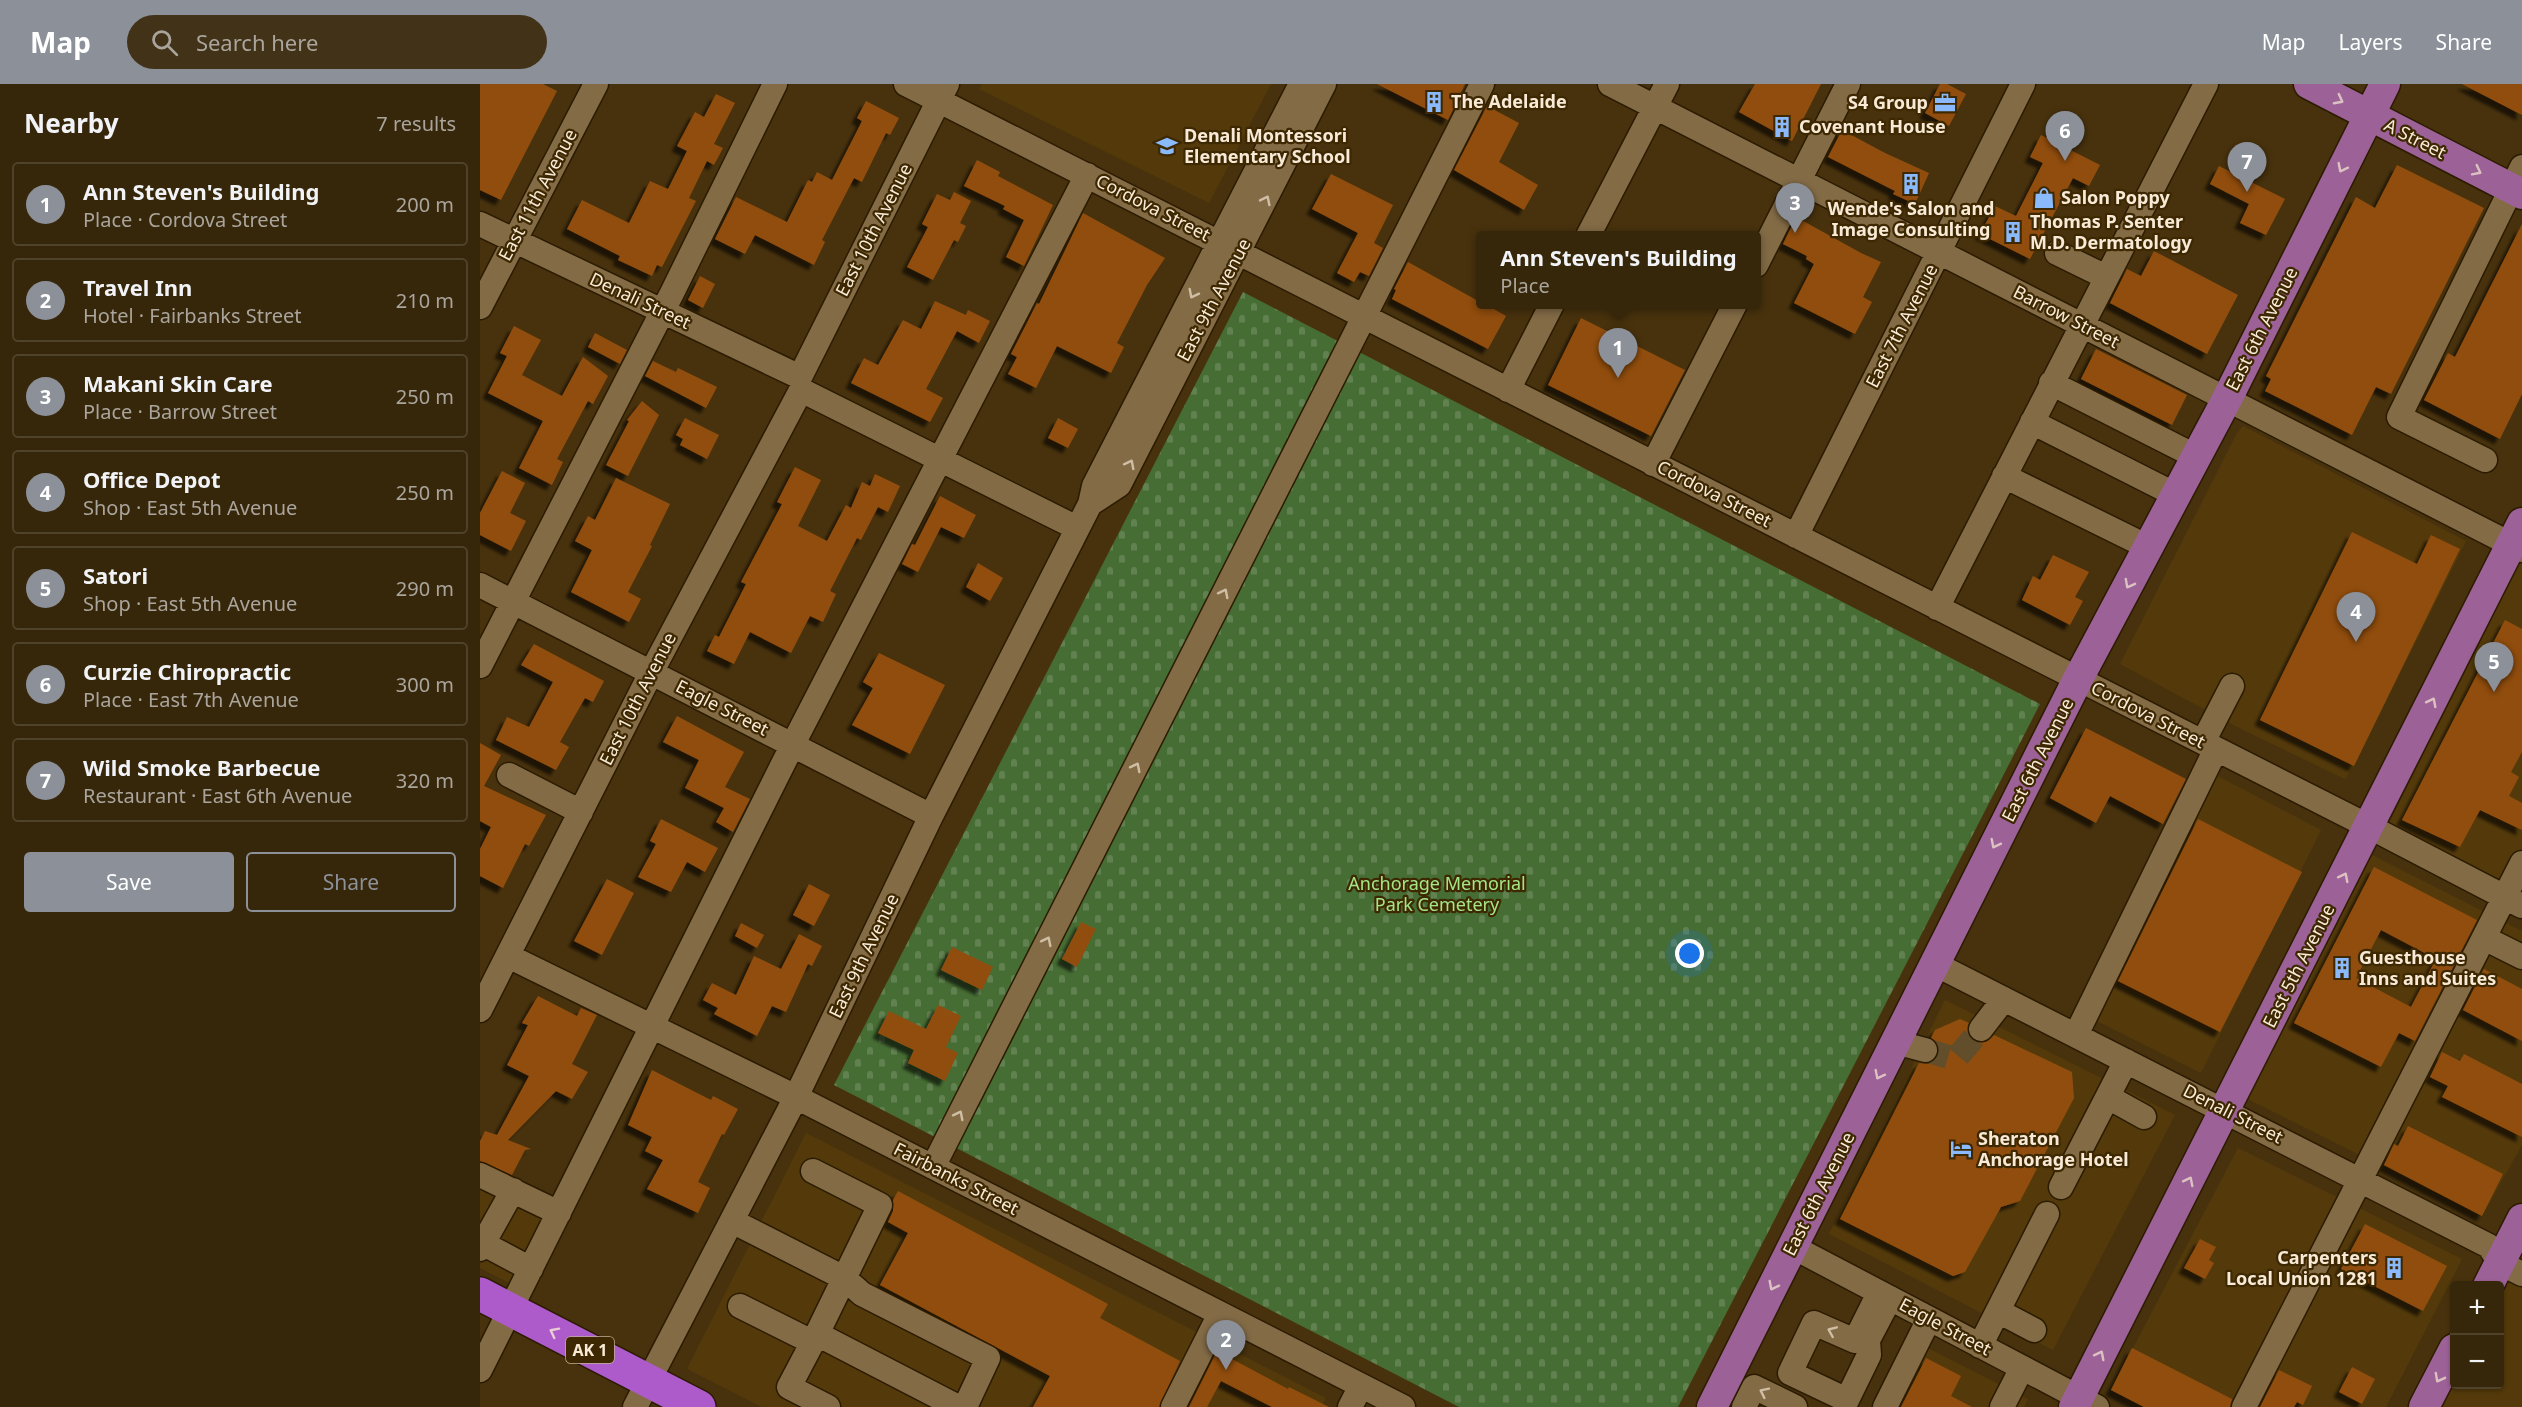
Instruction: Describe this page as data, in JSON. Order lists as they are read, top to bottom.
{
  "streets": {
    "highway": ["AK 1"],
    "main road": ["A Street", "East 6th Avenue", "East 5th Avenue"],
    "street": [
      "East 11th Avenue",
      "Cordova Street",
      "East 10th Avenue",
      "East 9th Avenue",
      "Denali Street",
      "Barrow Street",
      "East 7th Avenue",
      "Eagle Street",
      "Fairbanks Street"
    ]
  },
  "crossings": [
    ["A Street", "East 6th Avenue"],
    ["East 11th Avenue", "Denali Street"],
    ["Cordova Street", "East 10th Avenue"],
    ["Cordova Street", "East 9th Avenue"],
    ["Cordova Street", "East 7th Avenue"],
    ["Cordova Street", "East 6th Avenue"],
    ["Cordova Street", "East 5th Avenue"],
    ["East 10th Avenue", "Denali Street"],
    ["East 10th Avenue", "Eagle Street"],
    ["East 10th Avenue", "Fairbanks Street"],
    ["East 9th Avenue", "Denali Street"],
    ["East 9th Avenue", "Eagle Street"],
    ["East 9th Avenue", "Fairbanks Street"],
    ["East 9th Avenue", "AK 1"],
    ["Denali Street", "East 6th Avenue"],
    ["Denali Street", "East 5th Avenue"],
    ["Barrow Street", "East 7th Avenue"],
    ["Barrow Street", "East 6th Avenue"],
    ["Barrow Street", "East 5th Avenue"],
    ["East 6th Avenue", "Eagle Street"],
    ["Eagle Street", "East 5th Avenue"]
  ],
  "one_way": ["A Street", "East 6th Avenue", "East 5th Avenue"],
  "parks": ["Anchorage Memorial Park Cemetery"],
  "places": {
    "building": [
      "The Adelaide",
      "Covenant House",
      "Wende's Salon and Image Consulting",
      "Thomas P. Senter M.D. Dermatology",
      "Guesthouse Inns and Suites",
      "Carpenters Local Union 1281"
    ],
    "office": ["S4 Group"],
    "school or university": ["Denali Montessori Elementary School"],
    "shop": ["Salon Poppy"],
    "hotel": ["Sheraton Anchorage Hotel"]
  },
  "page": {
    "header": "Map",
    "search": "Search here",
    "nav": ["Map", "Layers", "Share"],
    "heading": ["Nearby", "7 results"],
    "pins": [
      "6",
      "7",
      "3",
      "1",
      "4",
      "5",
      "2"
    ],
    "list": [
      {
        "mark": "1",
        "name": "Ann Steven's Building",
        "note": "Place · Cordova Street",
        "value": "200 m"
      },
      {
        "mark": "2",
        "name": "Travel Inn",
        "note": "Hotel · Fairbanks Street",
        "value": "210 m"
      },
      {
        "mark": "3",
        "name": "Makani Skin Care",
        "note": "Place · Barrow Street",
        "value": "250 m"
      },
      {
        "mark": "4",
        "name": "Office Depot",
        "note": "Shop · East 5th Avenue",
        "value": "250 m"
      },
      {
        "mark": "5",
        "name": "Satori",
        "note": "Shop · East 5th Avenue",
        "value": "290 m"
      },
      {
        "mark": "6",
        "name": "Curzie Chiropractic",
        "note": "Place · East 7th Avenue",
        "value": "300 m"
      },
      {
        "mark": "7",
        "name": "Wild Smoke Barbecue",
        "note": "Restaurant · East 6th Avenue",
        "value": "320 m"
      }
    ],
    "popup": ["Ann Steven's Building", "Place"],
    "buttons": ["Save", "Share"],
    "map_buttons": ["+", "−"]
  }
}
